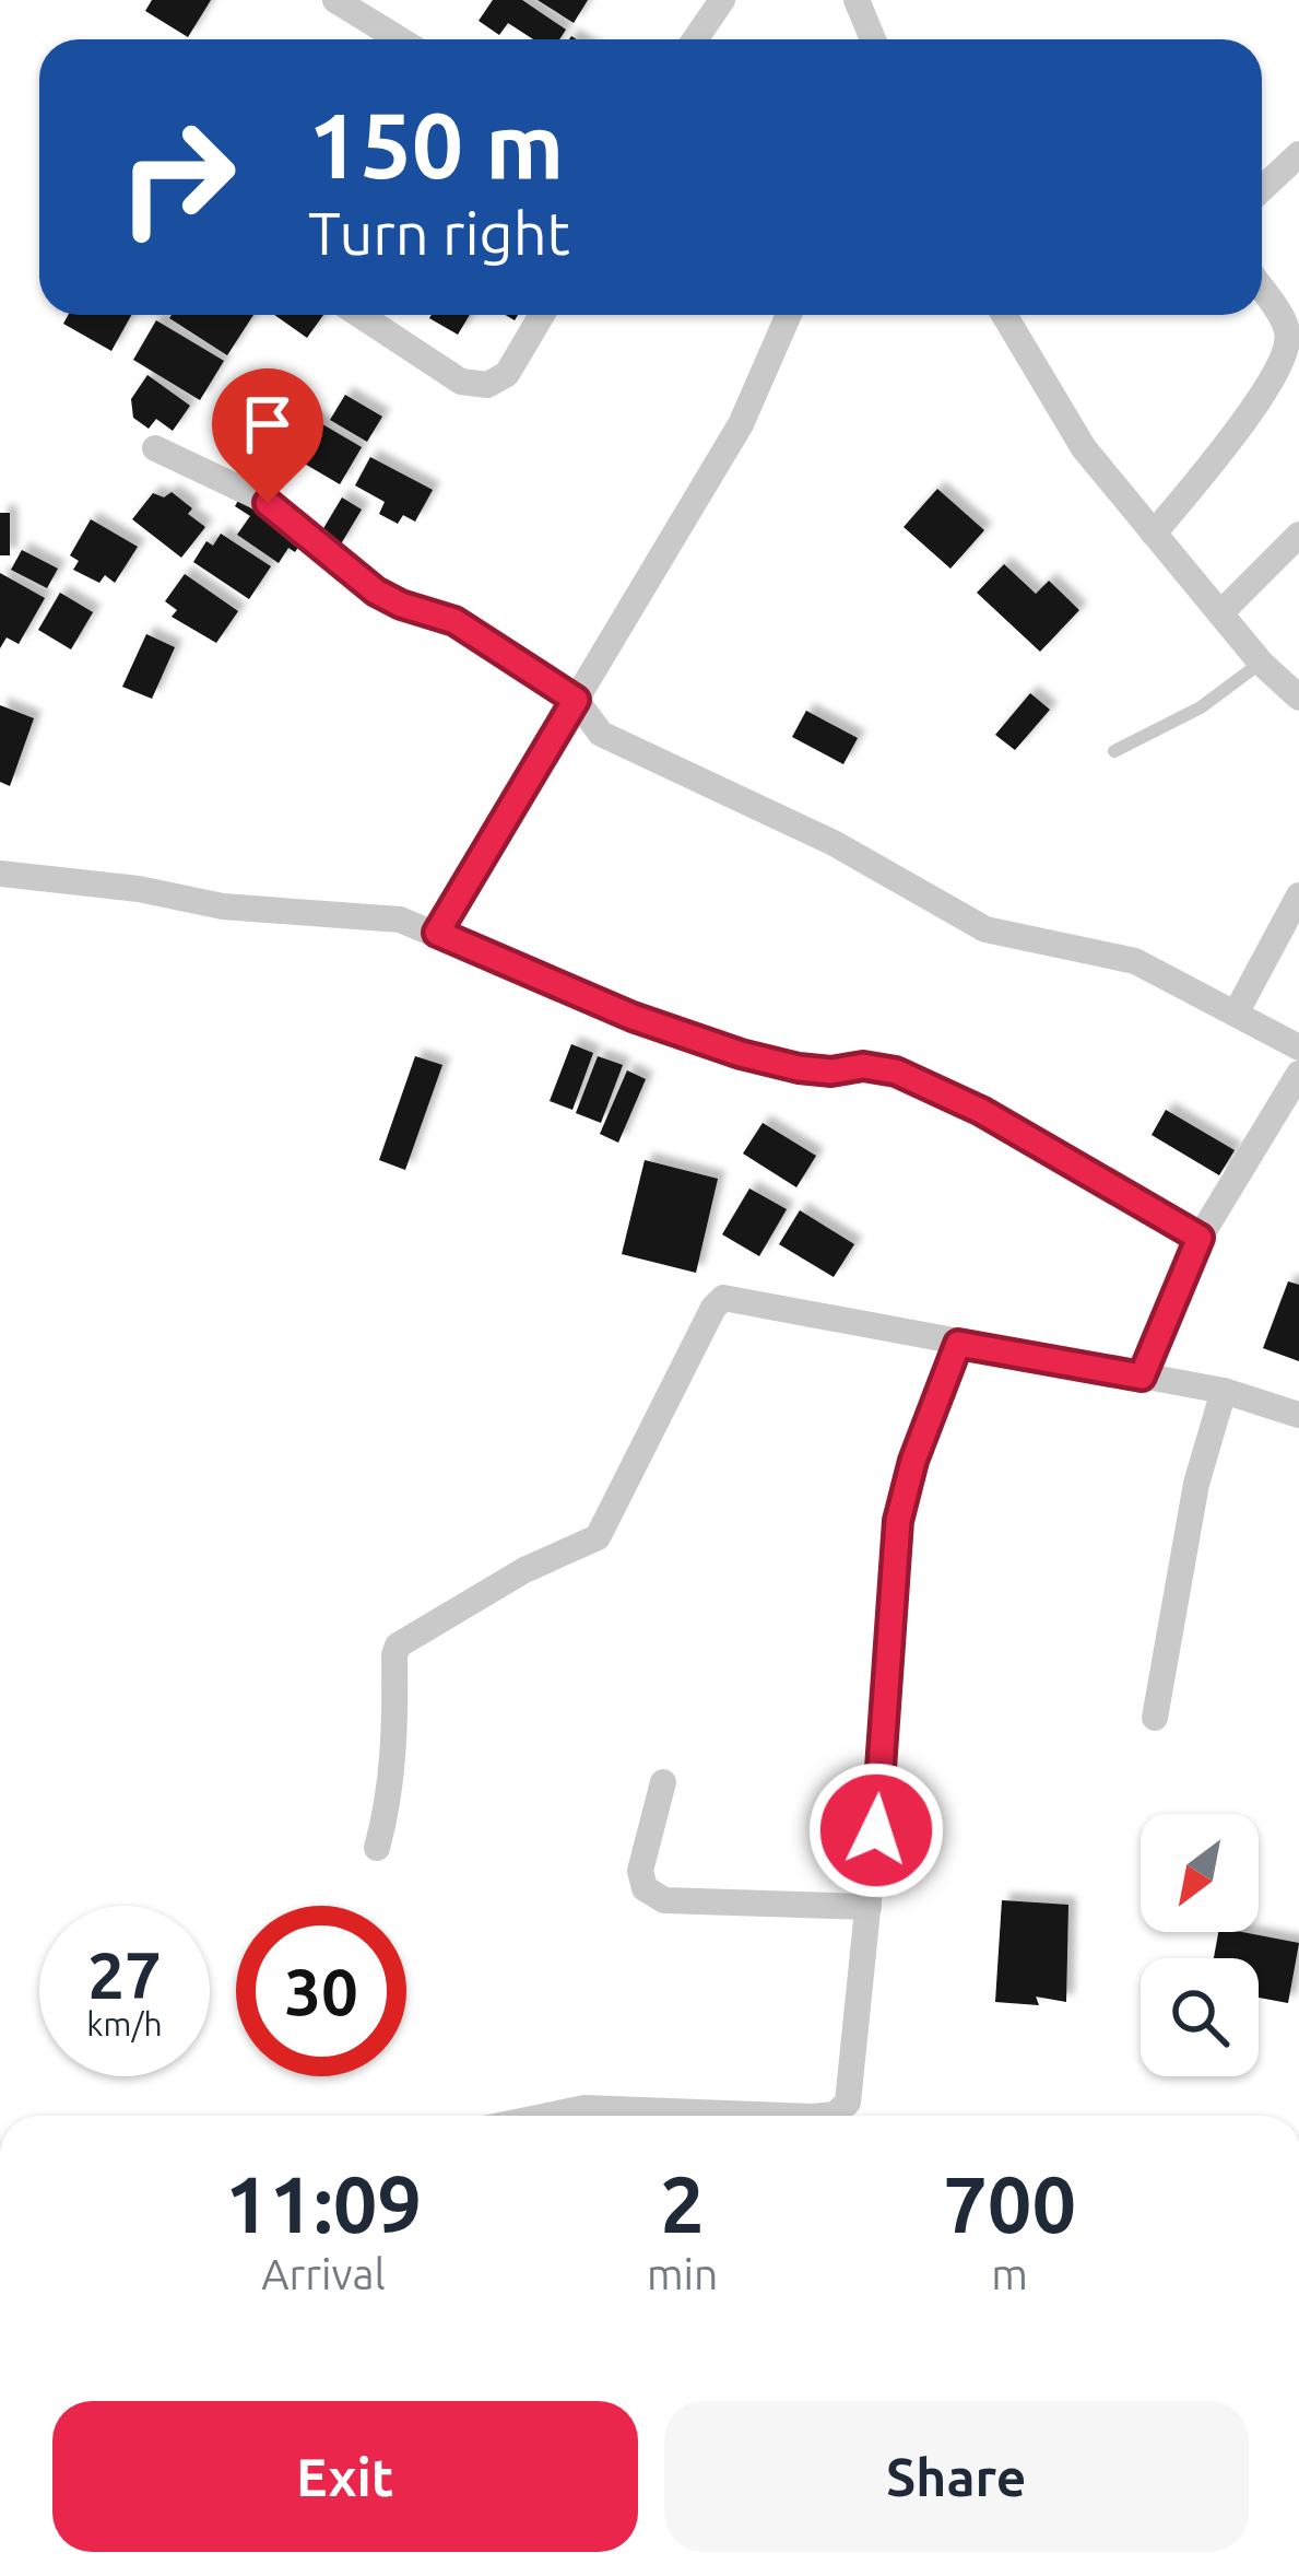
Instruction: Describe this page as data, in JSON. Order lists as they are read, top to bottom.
{
  "north": "bottom left",
  "page": {
    "turn": ["150 m", "Turn right"],
    "speed": "27 km/h",
    "limit": "30",
    "eta": [
      "11:09",
      "Arrival",
      "2",
      "min",
      "700",
      "m"
    ],
    "buttons": ["Exit", "Share"]
  }
}
